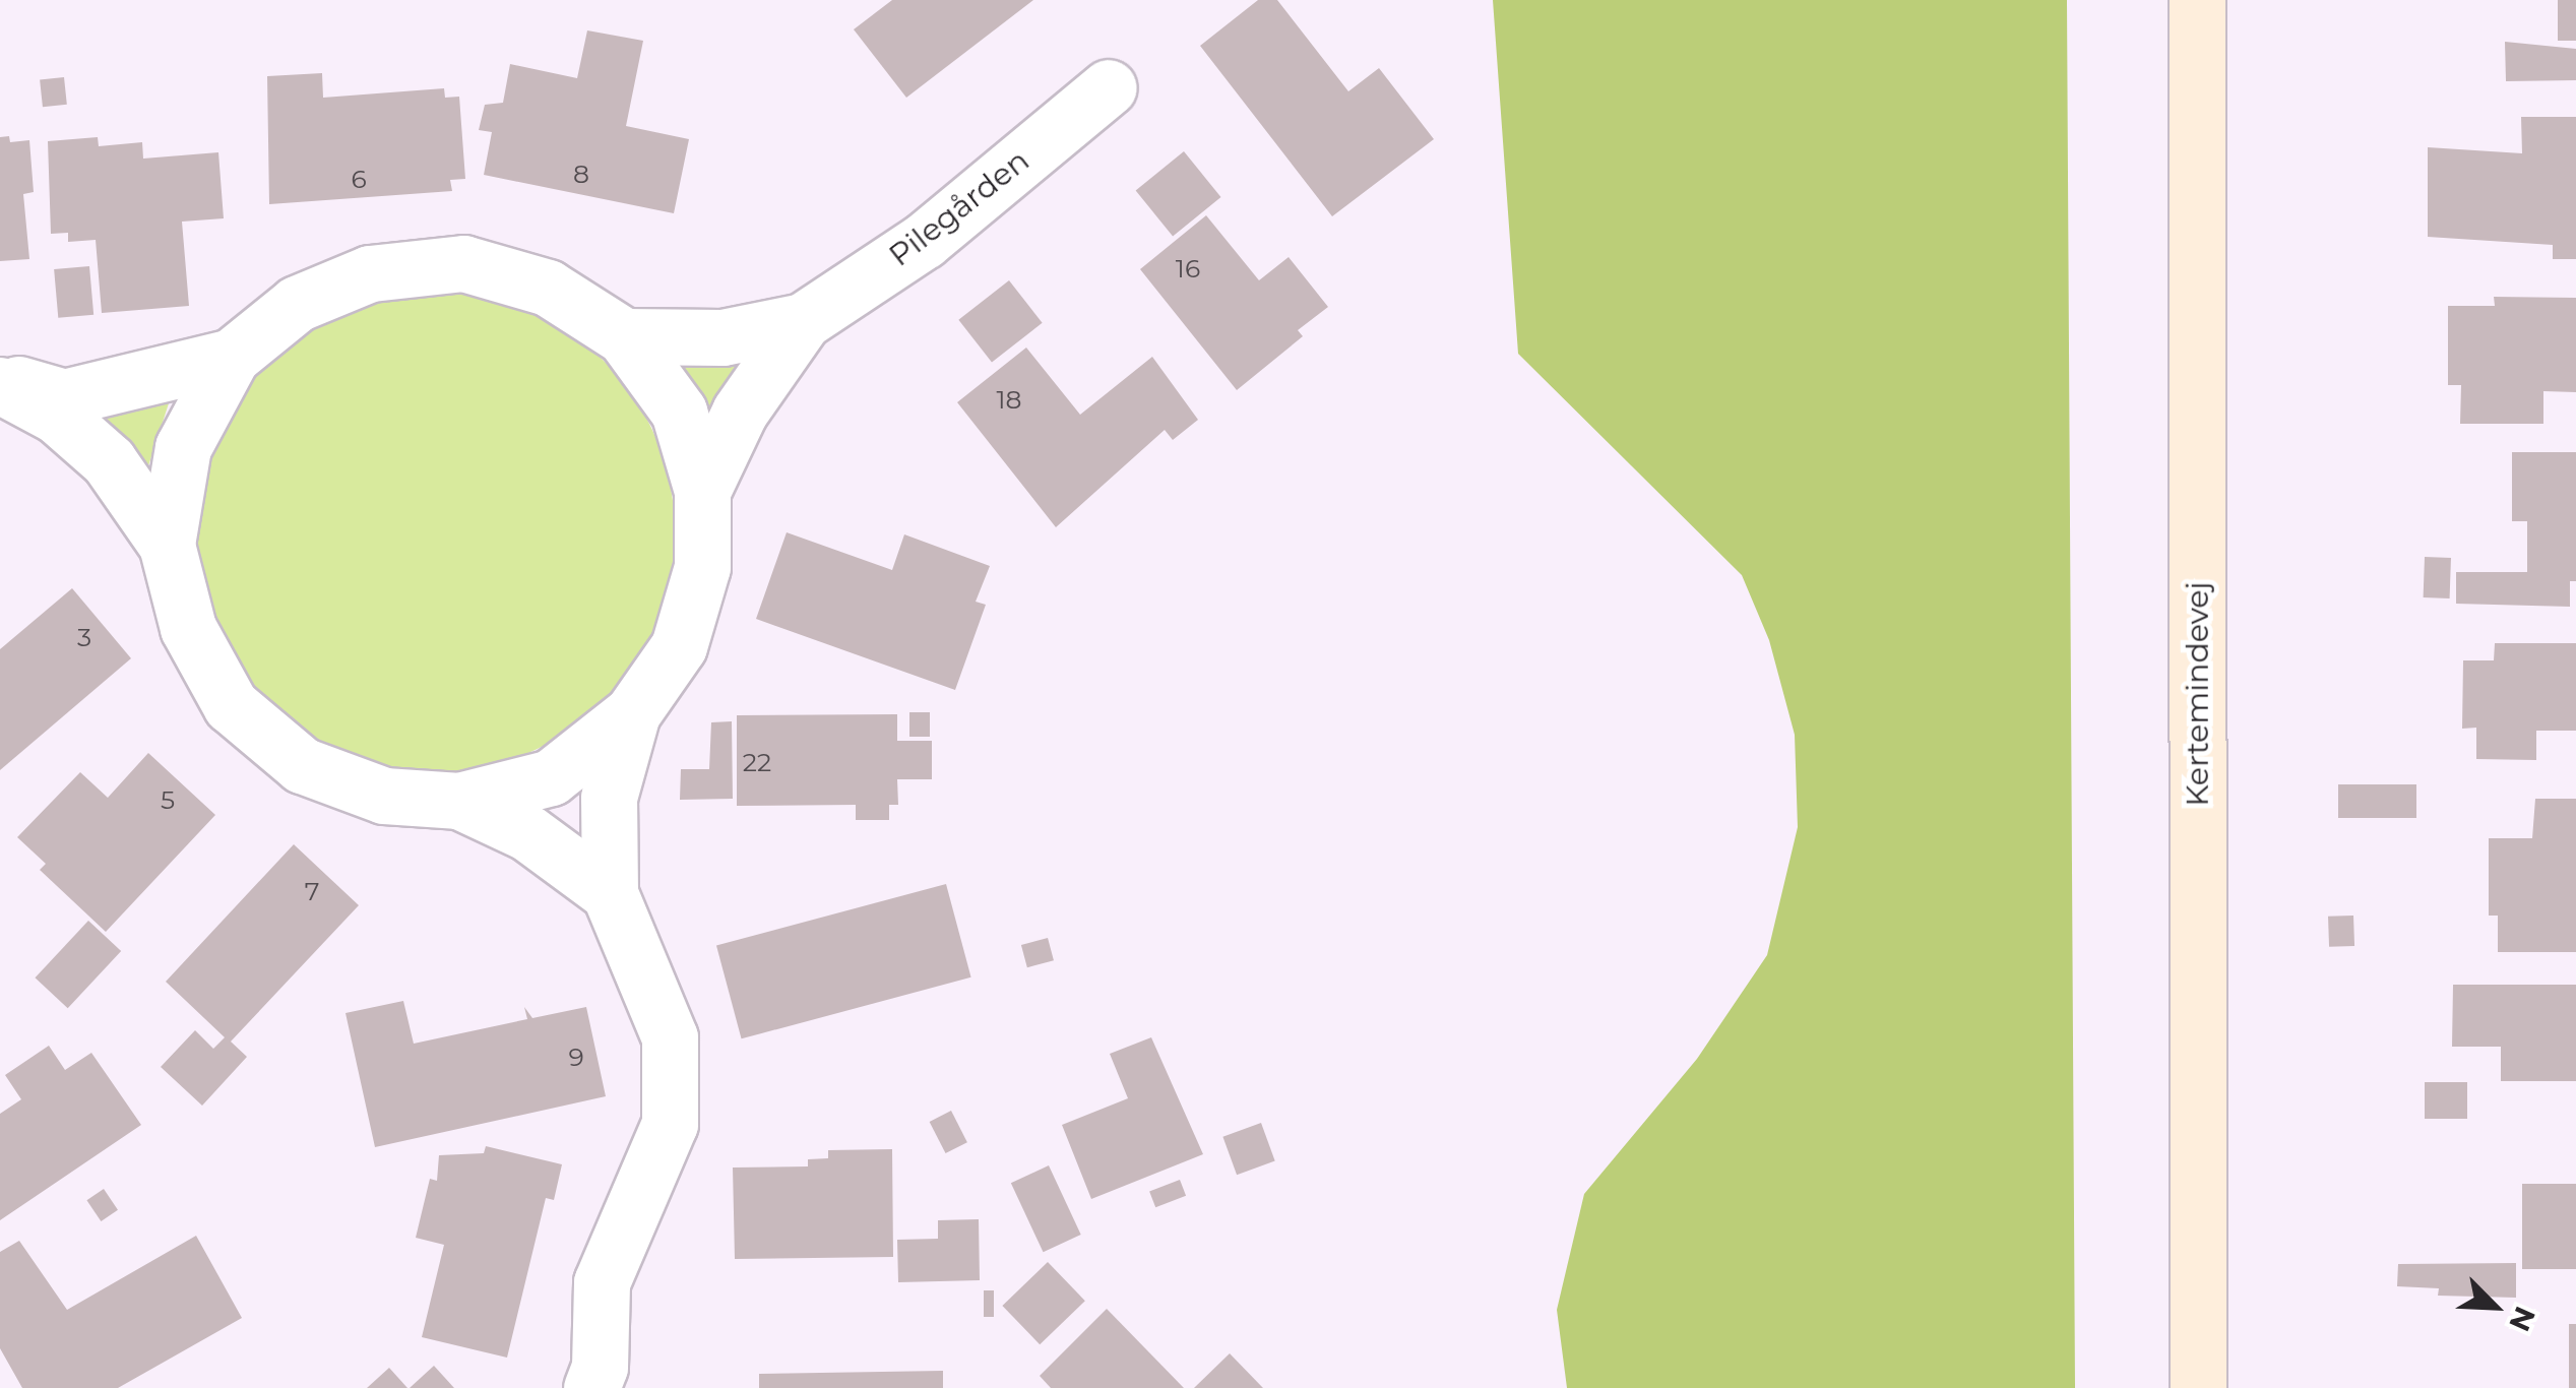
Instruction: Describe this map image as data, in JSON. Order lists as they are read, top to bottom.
{
  "streets": {
    "main road": ["Kertemindevej"],
    "street": ["Pilegården"]
  },
  "house_numbers": [
    "8",
    "6",
    "16",
    "18",
    "3",
    "22",
    "5",
    "7",
    "9"
  ],
  "north": "bottom right"
}
